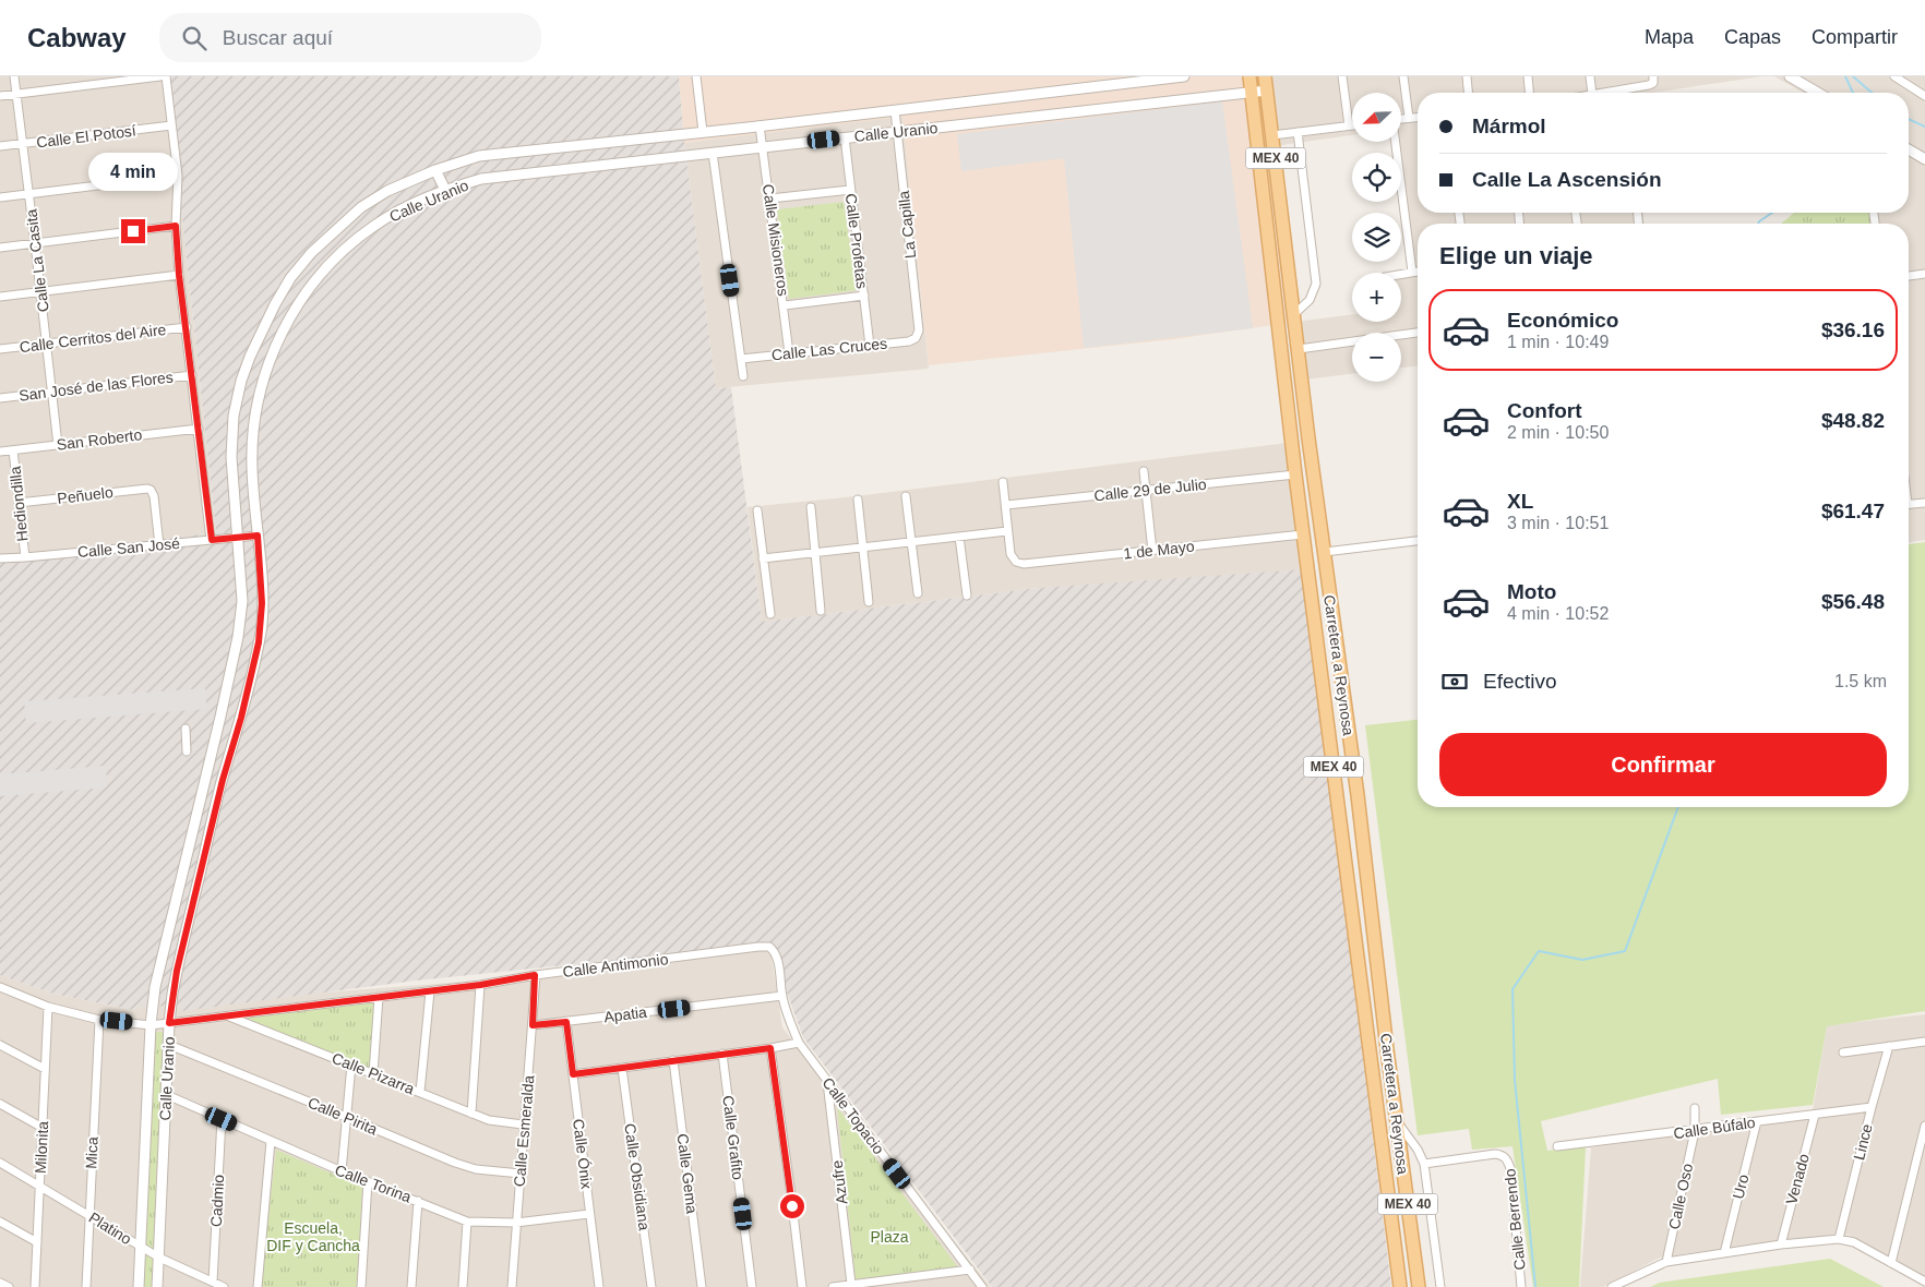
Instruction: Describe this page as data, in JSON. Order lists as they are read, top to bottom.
{
  "streets": {
    "main road": ["MEX 40", "Carretera a Reynosa"],
    "street": [
      "Calle Uranio",
      "Calle El Potosí",
      "La Capilla",
      "Calle Misioneros",
      "Calle Profetas",
      "Calle La Casita",
      "Calle Cerritos del Aire",
      "Calle Las Cruces",
      "San José de las Flores",
      "San Roberto",
      "Calle 29 de Julio",
      "Peñuelo",
      "Hediondilla",
      "Calle San José",
      "1 de Mayo",
      "Calle Antimonio",
      "Apatia",
      "Calle Pizarra",
      "Calle Pirita",
      "Calle Topacio",
      "Calle Búfalo",
      "Calle Esmeralda",
      "Calle Grafito",
      "Lince",
      "Milonita",
      "Mica",
      "Calle Ónix",
      "Calle Gema",
      "Calle Obsidiana",
      "Venado",
      "Azufre",
      "Calle Torina",
      "Uro",
      "Calle Oso",
      "Cadmio",
      "Calle Berrendo",
      "Platino"
    ]
  },
  "crossings": [
    ["Calle Uranio", "La Capilla"],
    ["Calle Uranio", "Calle Misioneros"],
    ["Calle Uranio", "Calle Profetas"],
    ["Calle Uranio", "Calle San José"],
    ["Calle Uranio", "Carretera a Reynosa"],
    ["Calle Uranio", "Calle Antimonio"],
    ["Calle Uranio", "Calle Pirita"],
    ["Calle Uranio", "Calle Torina"],
    ["Calle Uranio", "Platino"],
    ["Calle El Potosí", "Calle La Casita"],
    ["La Capilla", "Calle Las Cruces"],
    ["Calle Misioneros", "Calle Las Cruces"],
    ["Calle Profetas", "Calle Las Cruces"],
    ["Calle La Casita", "Calle Cerritos del Aire"],
    ["Calle La Casita", "San José de las Flores"],
    ["Calle La Casita", "San Roberto"],
    ["San Roberto", "Hediondilla"],
    ["Calle 29 de Julio", "Carretera a Reynosa"],
    ["Peñuelo", "Hediondilla"],
    ["Peñuelo", "Calle San José"],
    ["Hediondilla", "Calle San José"],
    ["1 de Mayo", "Carretera a Reynosa"],
    ["Calle Antimonio", "Calle Pizarra"],
    ["Calle Antimonio", "Calle Topacio"],
    ["Calle Antimonio", "Calle Esmeralda"],
    ["Calle Antimonio", "Milonita"],
    ["Calle Antimonio", "Mica"],
    ["Apatia", "Calle Topacio"],
    ["Apatia", "Calle Esmeralda"],
    ["Apatia", "Calle Ónix"],
    ["Calle Pizarra", "Calle Esmeralda"],
    ["Calle Pirita", "Calle Esmeralda"],
    ["Calle Topacio", "Azufre"],
    ["Calle Búfalo", "Lince"],
    ["Calle Búfalo", "Venado"],
    ["Calle Búfalo", "Uro"],
    ["Calle Búfalo", "Calle Oso"],
    ["Calle Esmeralda", "Calle Torina"],
    ["Milonita", "Platino"],
    ["Mica", "Platino"],
    ["Calle Ónix", "Calle Torina"],
    ["Calle Torina", "Cadmio"],
    ["Cadmio", "Platino"]
  ],
  "parks": ["Escuela, DIF y Cancha", "Plaza"],
  "north": "bottom left",
  "page": {
    "header": "Cabway",
    "search": "Buscar aquí",
    "nav": ["Mapa", "Capas", "Compartir"],
    "map_buttons": ["+", "−"],
    "banner": ["Mármol", "Calle La Ascensión"],
    "bubble": "4 min",
    "heading": "Elige un viaje",
    "list": [
      {
        "name": "Económico",
        "note": "1 min · 10:49",
        "value": "$36.16"
      },
      {
        "name": "Confort",
        "note": "2 min · 10:50",
        "value": "$48.82"
      },
      {
        "name": "XL",
        "note": "3 min · 10:51",
        "value": "$61.47"
      },
      {
        "name": "Moto",
        "note": "4 min · 10:52",
        "value": "$56.48"
      }
    ],
    "pay": ["Efectivo", "1.5 km"],
    "buttons": "Confirmar"
  }
}
